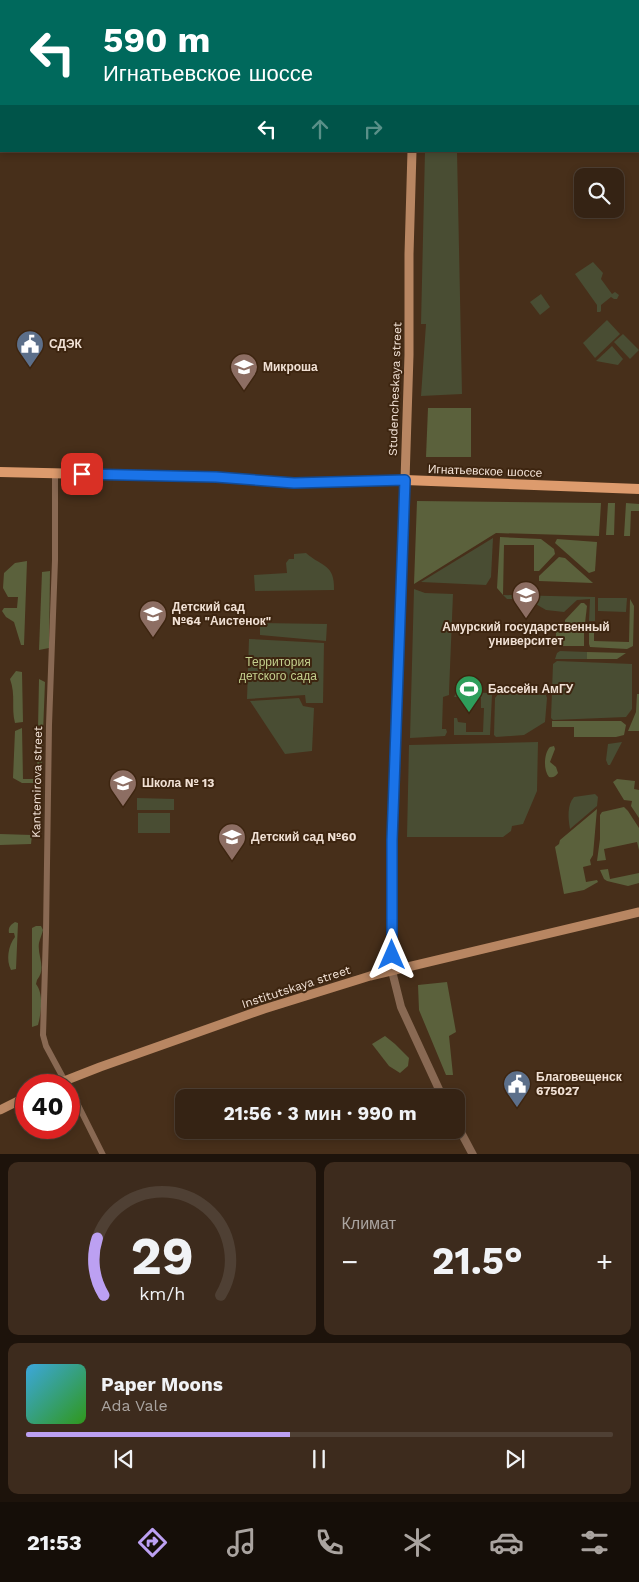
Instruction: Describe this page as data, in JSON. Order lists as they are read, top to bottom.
{
  "streets": {
    "main road": ["Studencheskaya street", "Игнатьевское шоссе", "Institutskaya street"],
    "street": ["Kantemirova street"]
  },
  "crossings": [
    ["Studencheskaya street", "Игнатьевское шоссе"],
    ["Studencheskaya street", "Institutskaya street"],
    ["Игнатьевское шоссе", "Kantemirova street"]
  ],
  "parks": ["Территория детского сада"],
  "places": {
    "public building": ["СДЭК", "Благовещенск 675027"],
    "school or university": [
      "Микроша",
      "Амурский государственный университет",
      "Детский сад №64 \"Аистенок\"",
      "Школа № 13",
      "Детский сад №60"
    ],
    "sports": ["Бассейн АмГУ"]
  },
  "page": {
    "turn": ["590 m", "Игнатьевское шоссе"],
    "limit": "40",
    "trip": "21:56 · 3 мин · 990 m",
    "tile": "Климат",
    "heat": ["−", "21.5°", "+"],
    "song": ["Paper Moons", "Ada Vale"],
    "tabs": "21:53",
    "gauge": ["29", "km/h"]
  }
}
